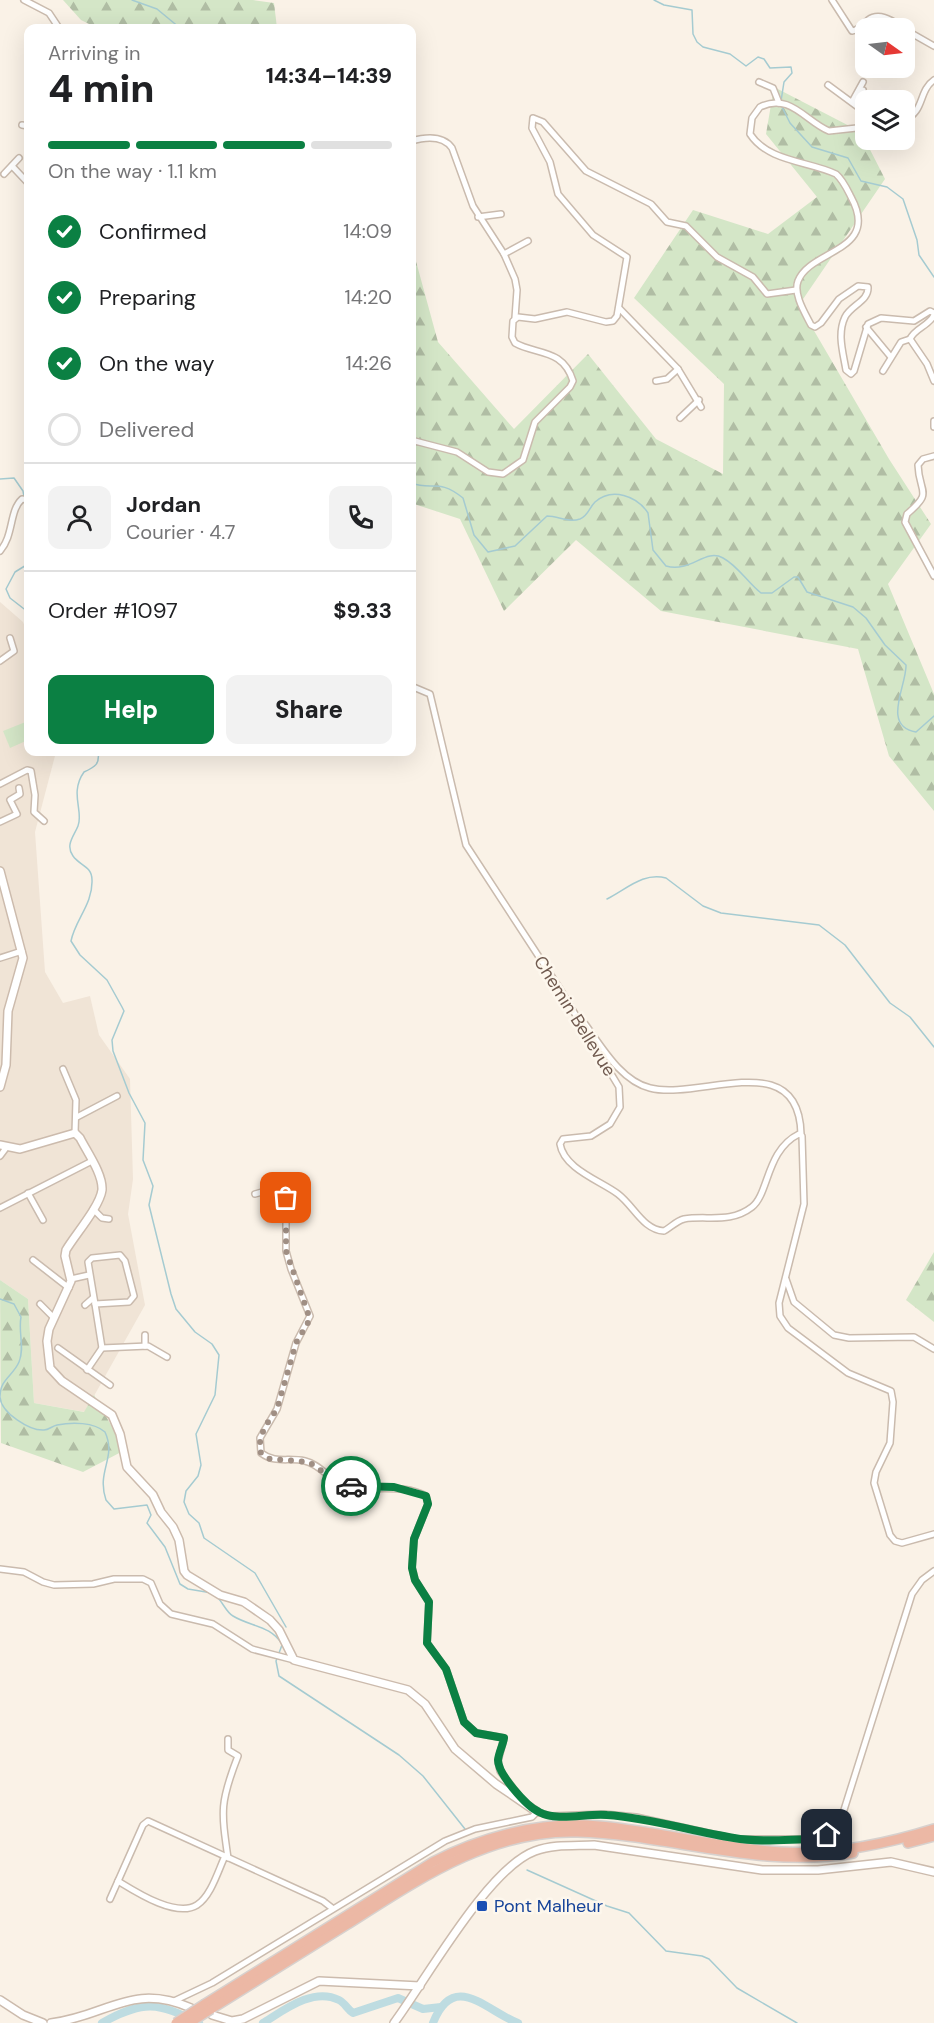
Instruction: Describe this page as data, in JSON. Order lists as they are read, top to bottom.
{
  "streets": {
    "street": ["Chemin Bellevue"]
  },
  "places": {
    "transit": ["Pont Malheur"]
  },
  "north": "right",
  "page": {
    "heading": ["4 min", "Arriving in", "14:34–14:39"],
    "panel": [
      "Jordan",
      "Courier · 4.7",
      "Order #1097",
      "$9.33"
    ],
    "bar": "On the way · 1.1 km",
    "list": [
      ["Confirmed", "14:09"],
      ["Preparing", "14:20"],
      ["On the way", "14:26"],
      "Delivered"
    ],
    "buttons": ["Help", "Share"]
  }
}
